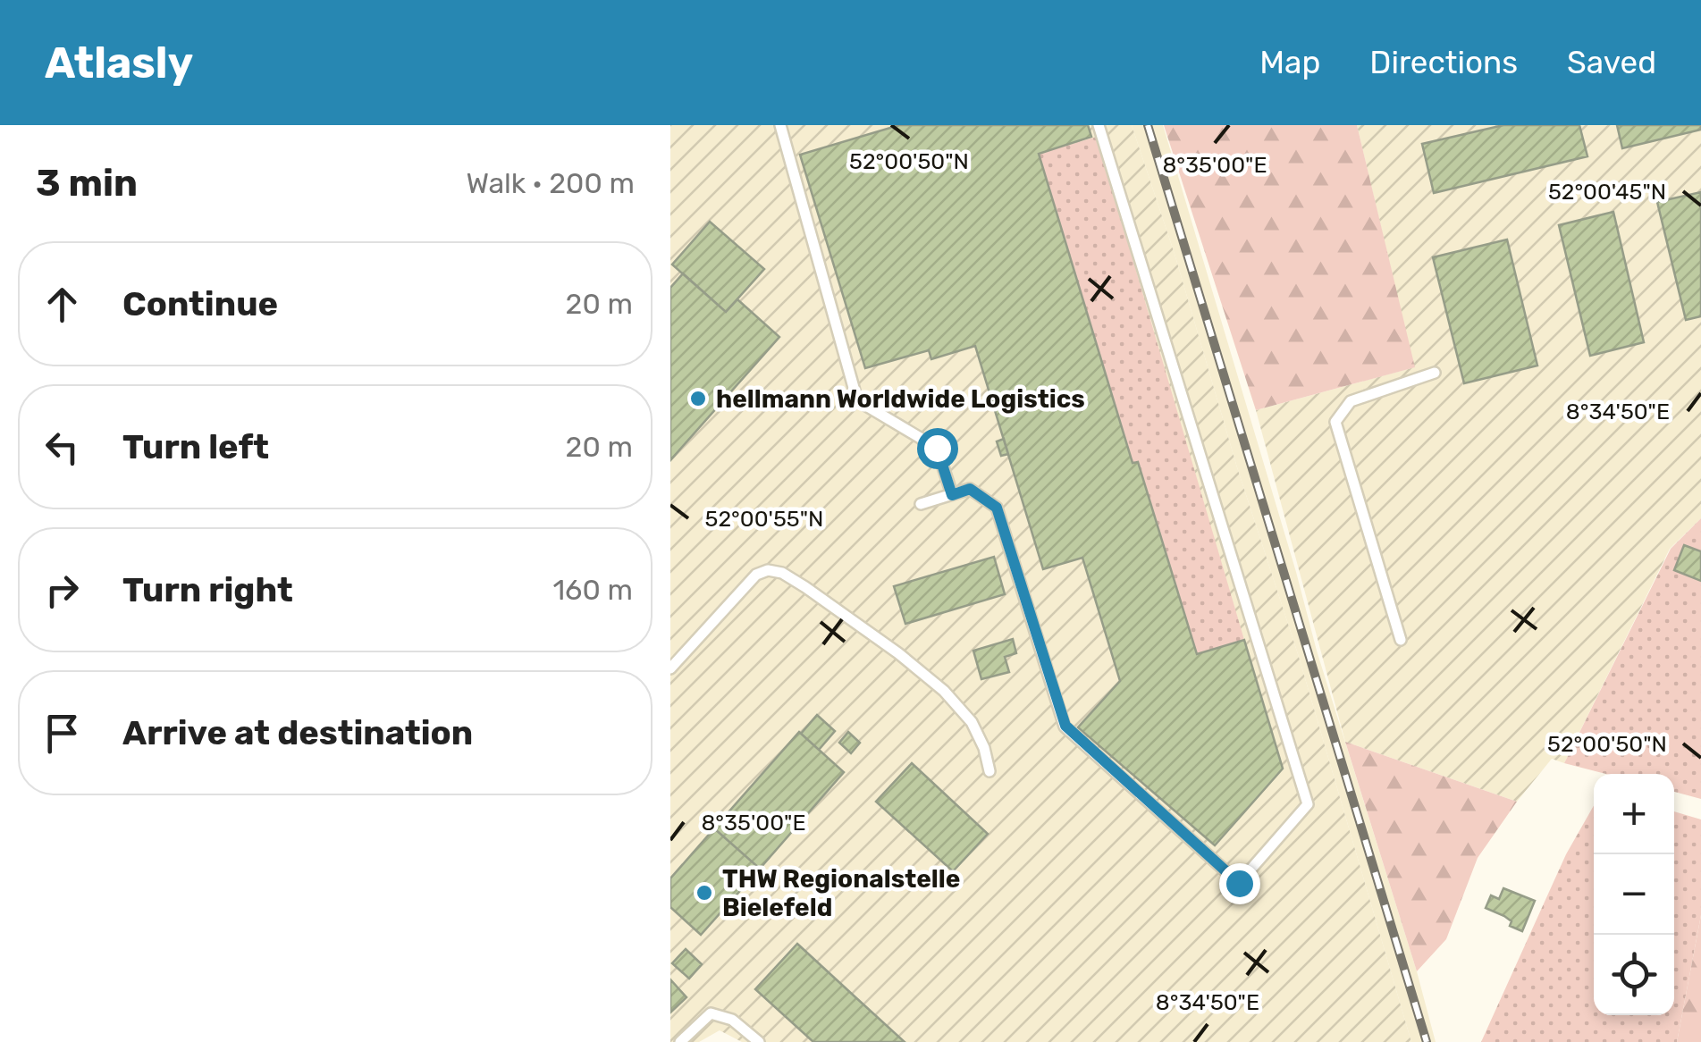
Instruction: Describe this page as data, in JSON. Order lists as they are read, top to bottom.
{
  "places": ["hellmann Worldwide Logistics", "THW Regionalstelle Bielefeld"],
  "page": {
    "header": "Atlasly",
    "nav": ["Map", "Directions", "Saved"],
    "heading": ["3 min", "Walk · 200 m"],
    "list": [
      ["Continue", "20 m"],
      ["Turn left", "20 m"],
      ["Turn right", "160 m"],
      "Arrive at destination"
    ],
    "map_buttons": ["+", "−"]
  },
  "coordinates": [
    "52°00'50\"N",
    "8°35'00\"E",
    "52°00'45\"N",
    "8°34'50\"E",
    "52°00'55\"N"
  ]
}
